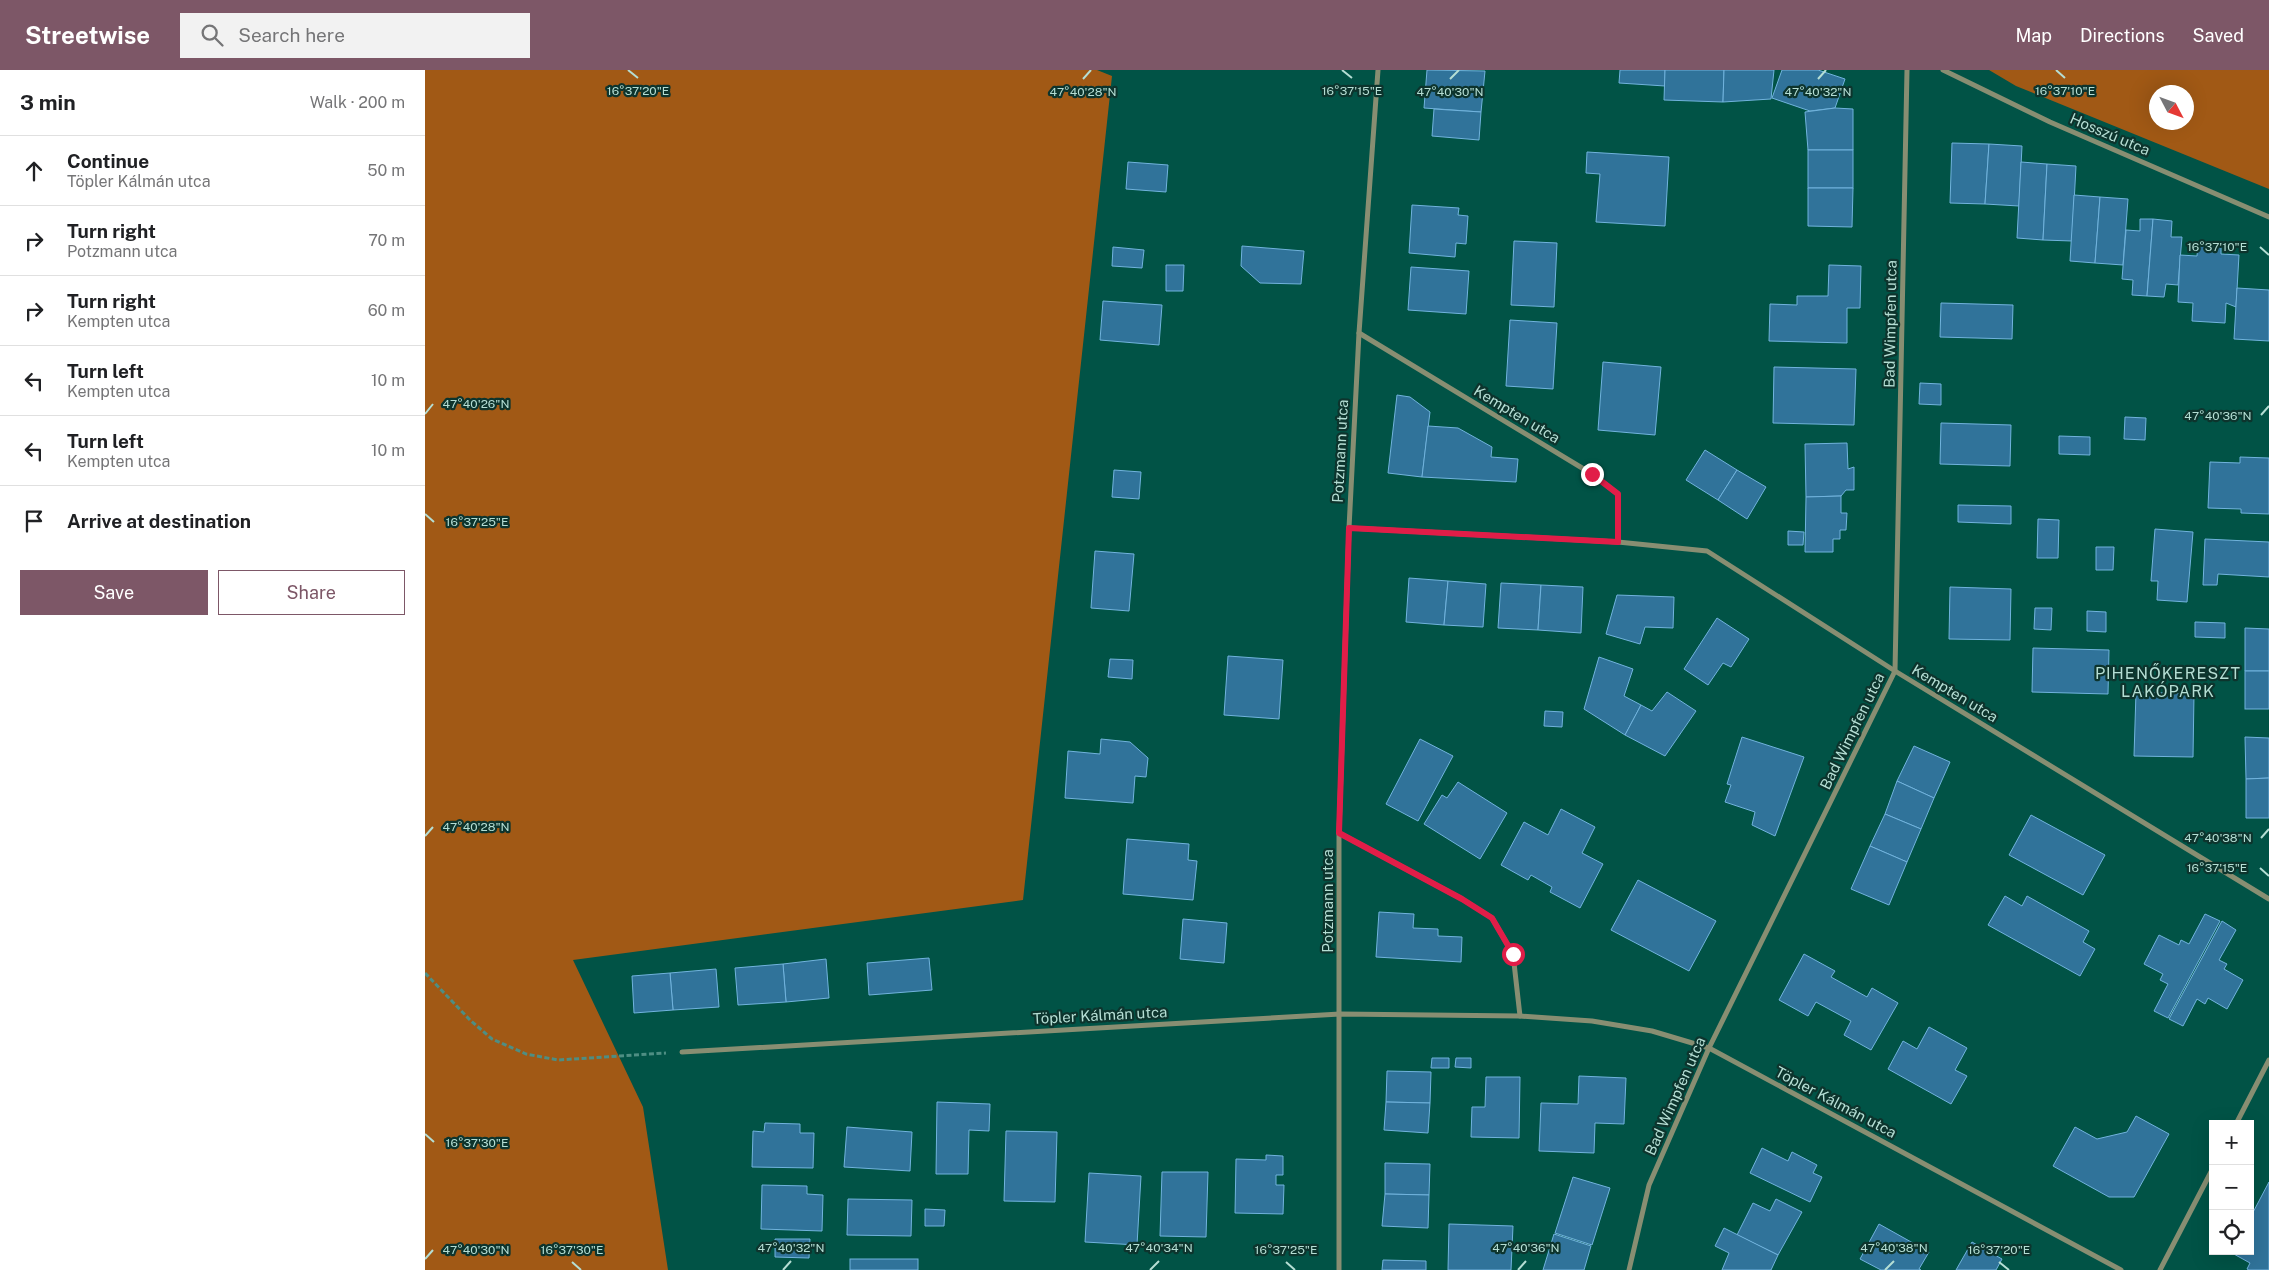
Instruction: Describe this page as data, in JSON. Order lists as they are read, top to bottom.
{
  "streets": {
    "street": [
      "Hosszú utca",
      "Bad Wimpfen utca",
      "Kempten utca",
      "Potzmann utca",
      "Töpler Kálmán utca"
    ]
  },
  "crossings": [
    ["Bad Wimpfen utca", "Kempten utca"],
    ["Bad Wimpfen utca", "Töpler Kálmán utca"],
    ["Kempten utca", "Potzmann utca"],
    ["Potzmann utca", "Töpler Kálmán utca"]
  ],
  "districts": ["PIHENŐKERESZT LAKÓPARK"],
  "north": "bottom right",
  "page": {
    "header": "Streetwise",
    "search": "Search here",
    "nav": ["Map", "Directions", "Saved"],
    "heading": ["3 min", "Walk · 200 m"],
    "list": [
      ["Continue", "Töpler Kálmán utca", "50 m"],
      ["Turn right", "Potzmann utca", "70 m"],
      ["Turn right", "Kempten utca", "60 m"],
      ["Turn left", "Kempten utca", "10 m"],
      ["Turn left", "Kempten utca", "10 m"],
      "Arrive at destination"
    ],
    "buttons": ["Save", "Share"],
    "map_buttons": ["+", "−"]
  },
  "coordinates": [
    "16°37'10\"E",
    "16°37'20\"E",
    "16°37'15\"E",
    "47°40'28\"N",
    "47°40'30\"N",
    "47°40'32\"N",
    "47°40'26\"N",
    "47°40'36\"N",
    "16°37'25\"E",
    "47°40'38\"N",
    "16°37'30\"E",
    "47°40'34\"N"
  ]
}
